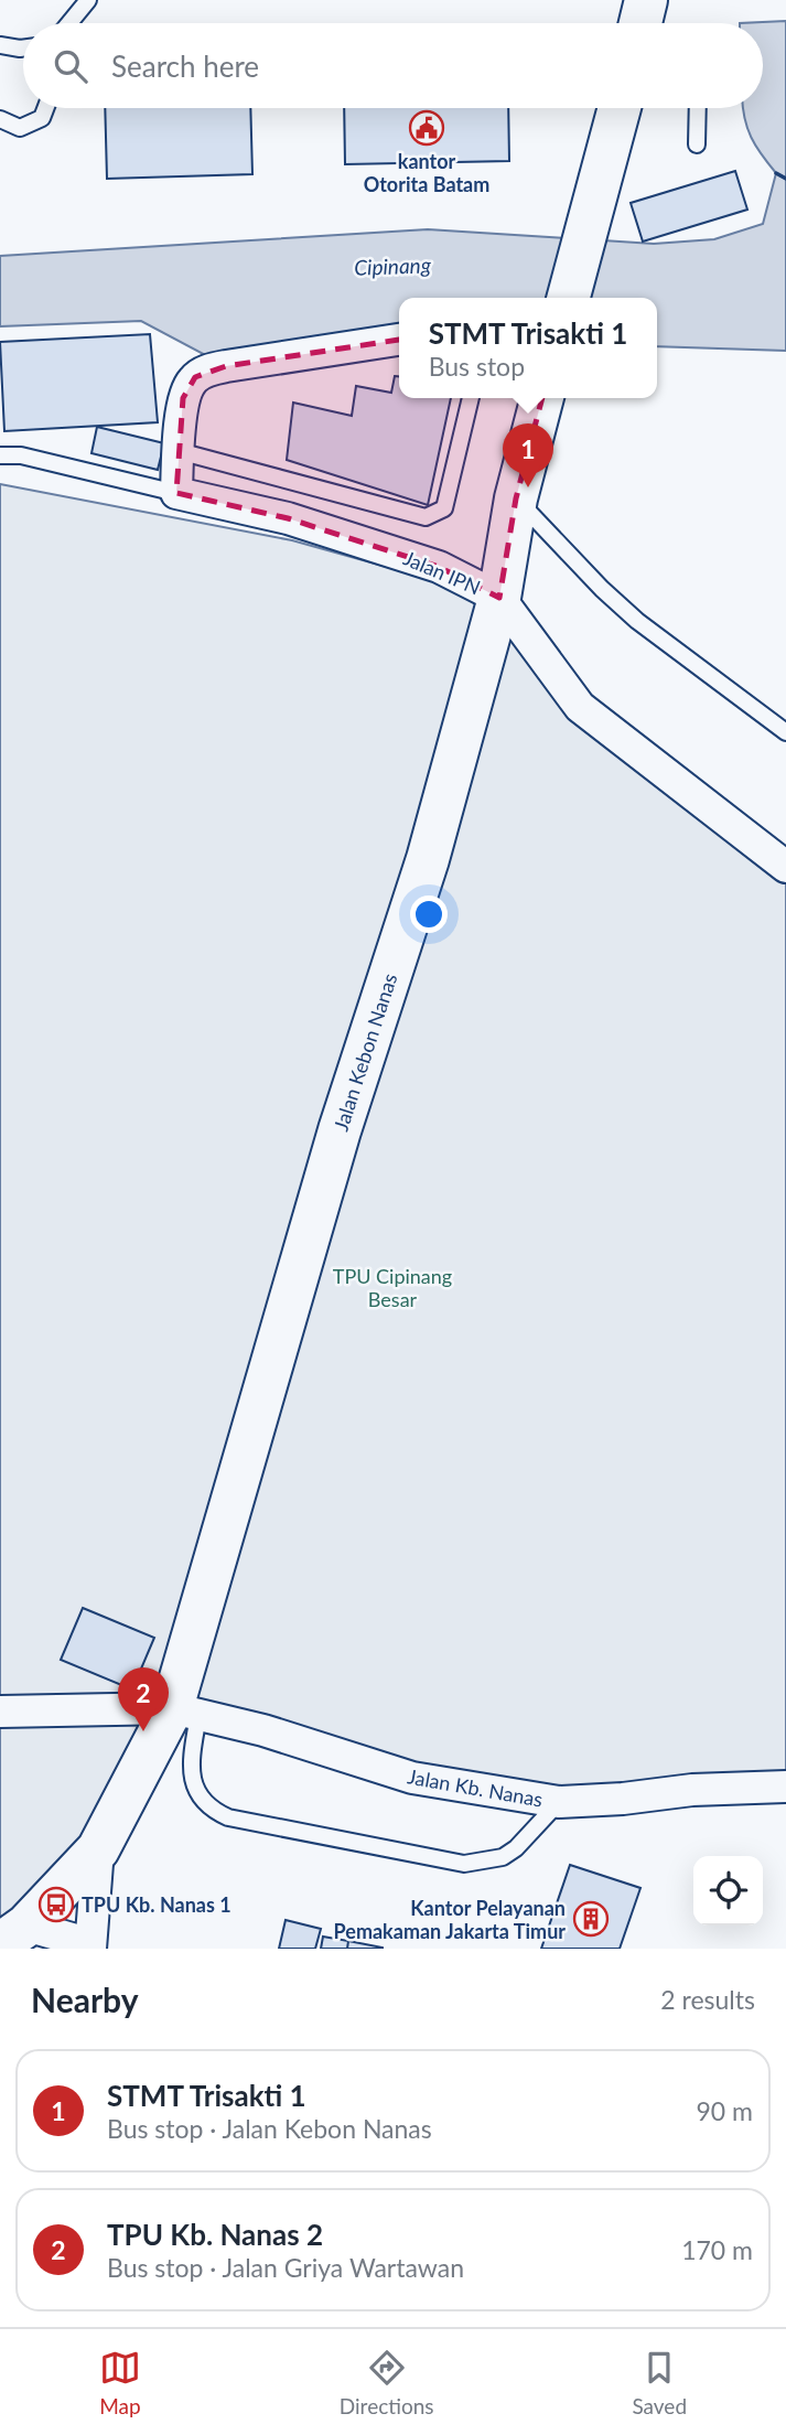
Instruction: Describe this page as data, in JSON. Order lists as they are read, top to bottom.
{
  "streets": {
    "street": ["Jalan IPN", "Jalan Kebon Nanas", "Jalan Kb. Nanas"]
  },
  "crossings": [
    ["Jalan IPN", "Jalan Kebon Nanas"],
    ["Jalan Kebon Nanas", "Jalan Kb. Nanas"]
  ],
  "water": ["Cipinang"],
  "parks": ["TPU Cipinang Besar"],
  "places": {
    "public building": ["kantor Otorita Batam"],
    "bus stop": ["TPU Kb. Nanas 1"],
    "building": ["Kantor Pelayanan Pemakaman Jakarta Timur"]
  },
  "page": {
    "search": "Search here",
    "popup": ["STMT Trisakti 1", "Bus stop"],
    "pins": ["1", "2"],
    "heading": ["Nearby", "2 results"],
    "list": [
      {
        "mark": "1",
        "name": "STMT Trisakti 1",
        "note": "Bus stop · Jalan Kebon Nanas",
        "value": "90 m"
      },
      {
        "mark": "2",
        "name": "TPU Kb. Nanas 2",
        "note": "Bus stop · Jalan Griya Wartawan",
        "value": "170 m"
      }
    ],
    "nav": ["Map", "Directions", "Saved"]
  }
}
